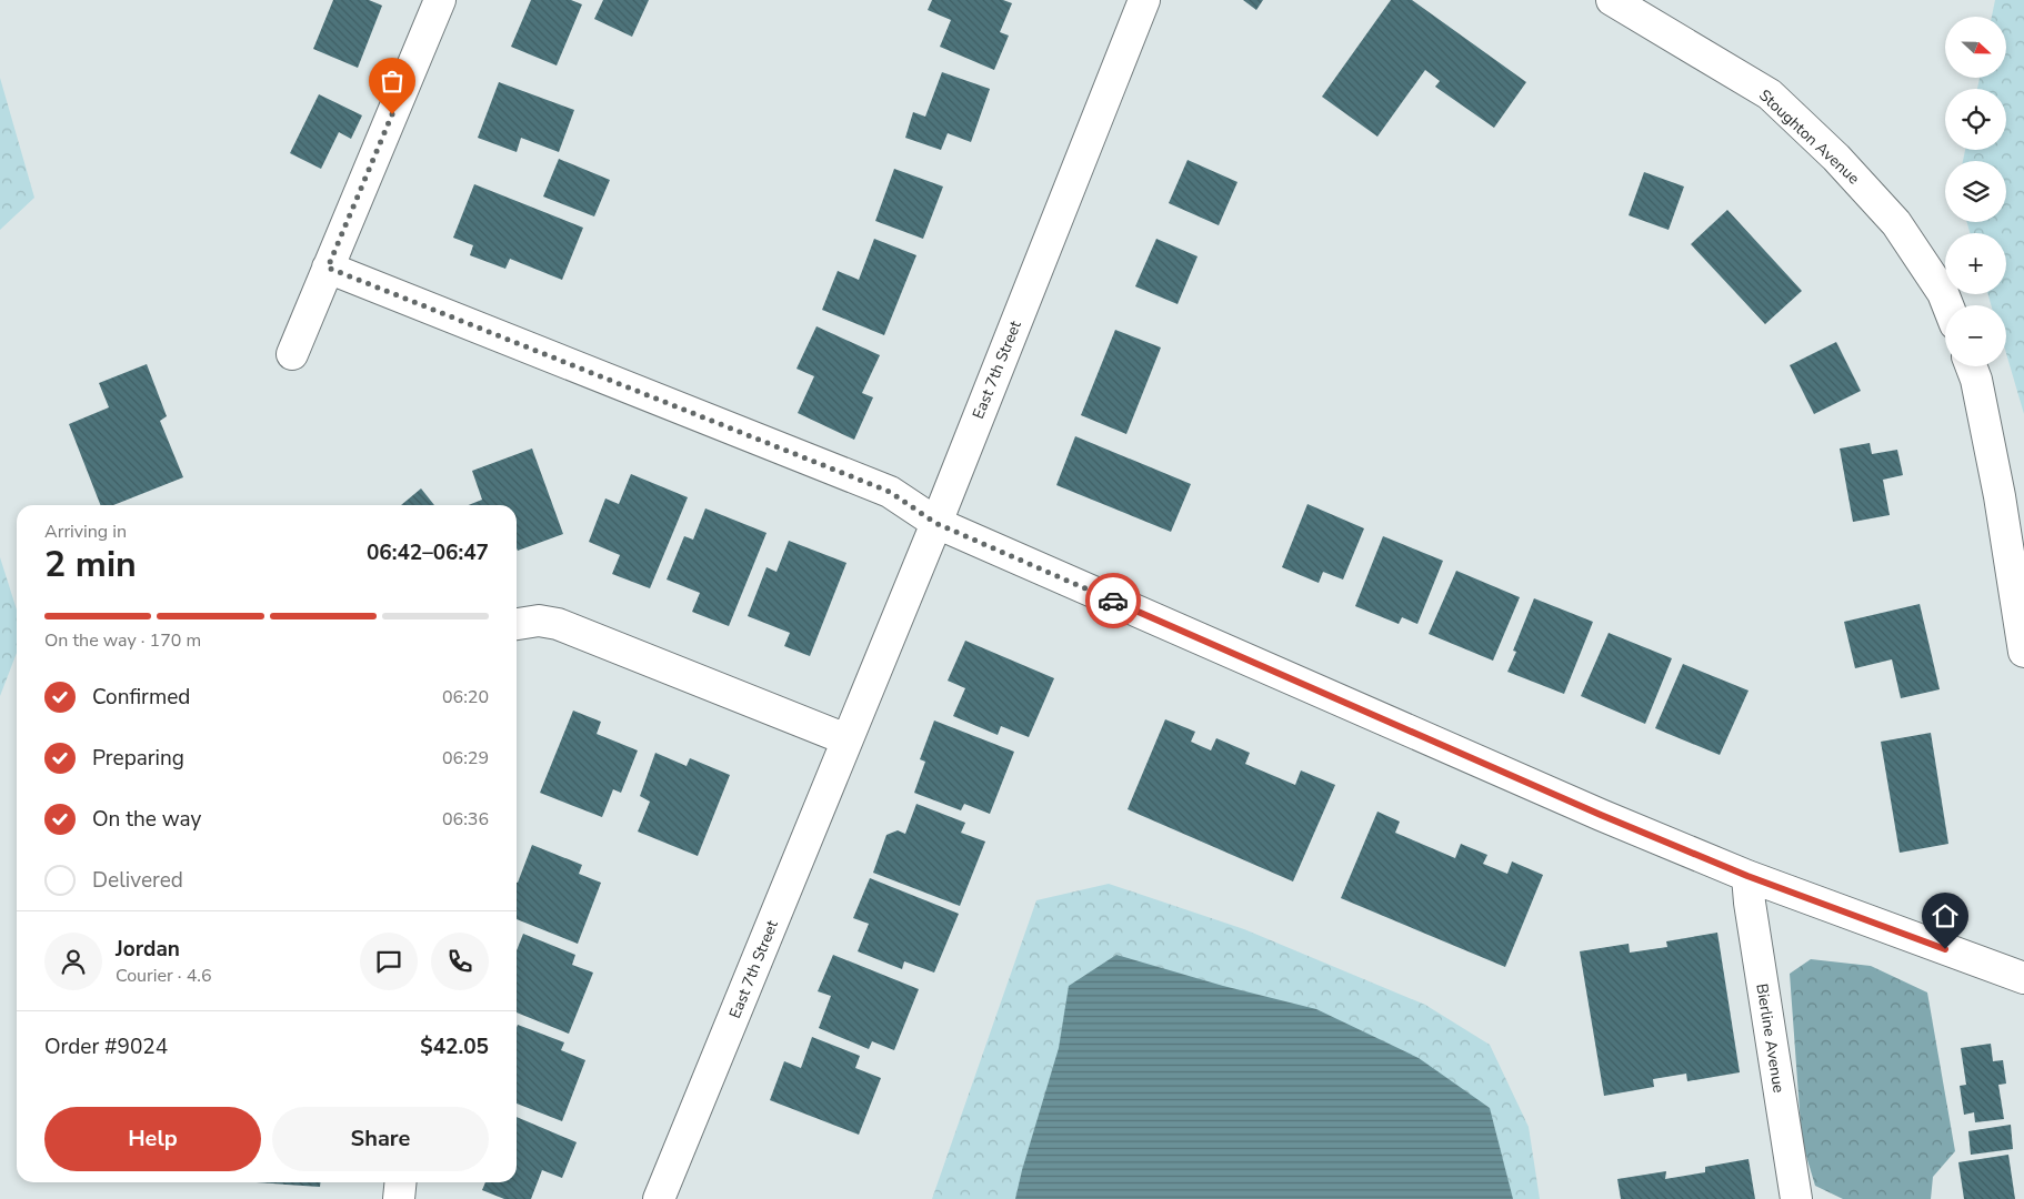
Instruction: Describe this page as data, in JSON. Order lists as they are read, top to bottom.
{
  "streets": {
    "street": ["Stoughton Avenue", "East 7th Street", "Bierline Avenue"]
  },
  "north": "right",
  "page": {
    "map_buttons": ["+", "−"],
    "heading": ["2 min", "Arriving in", "06:42–06:47"],
    "panel": [
      "Jordan",
      "Courier · 4.6",
      "Order #9024",
      "$42.05"
    ],
    "bar": "On the way · 170 m",
    "list": [
      ["Confirmed", "06:20"],
      ["Preparing", "06:29"],
      ["On the way", "06:36"],
      "Delivered"
    ],
    "buttons": ["Help", "Share"]
  }
}
